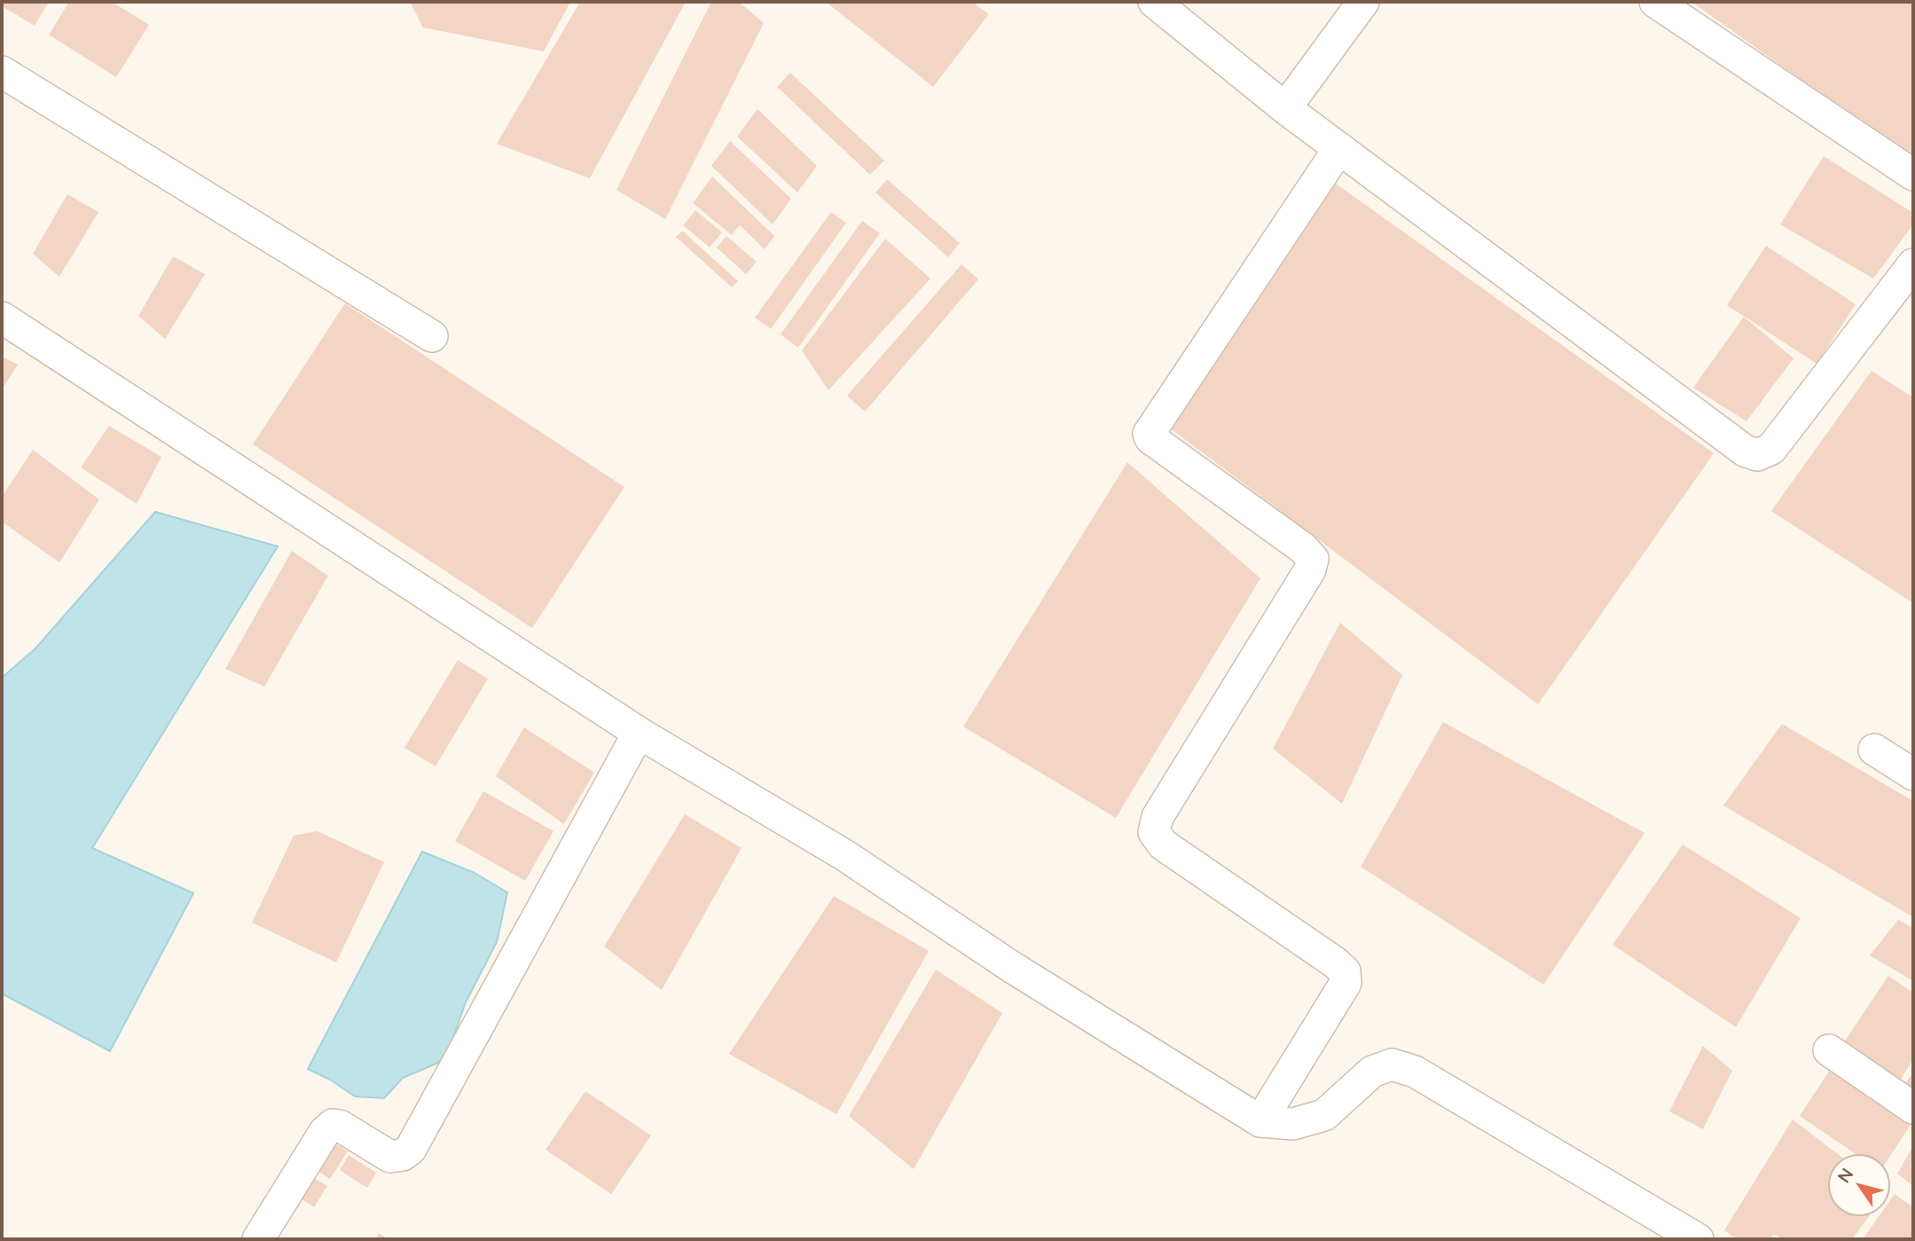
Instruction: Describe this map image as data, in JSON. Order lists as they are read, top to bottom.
{
  "north": "top left"
}
